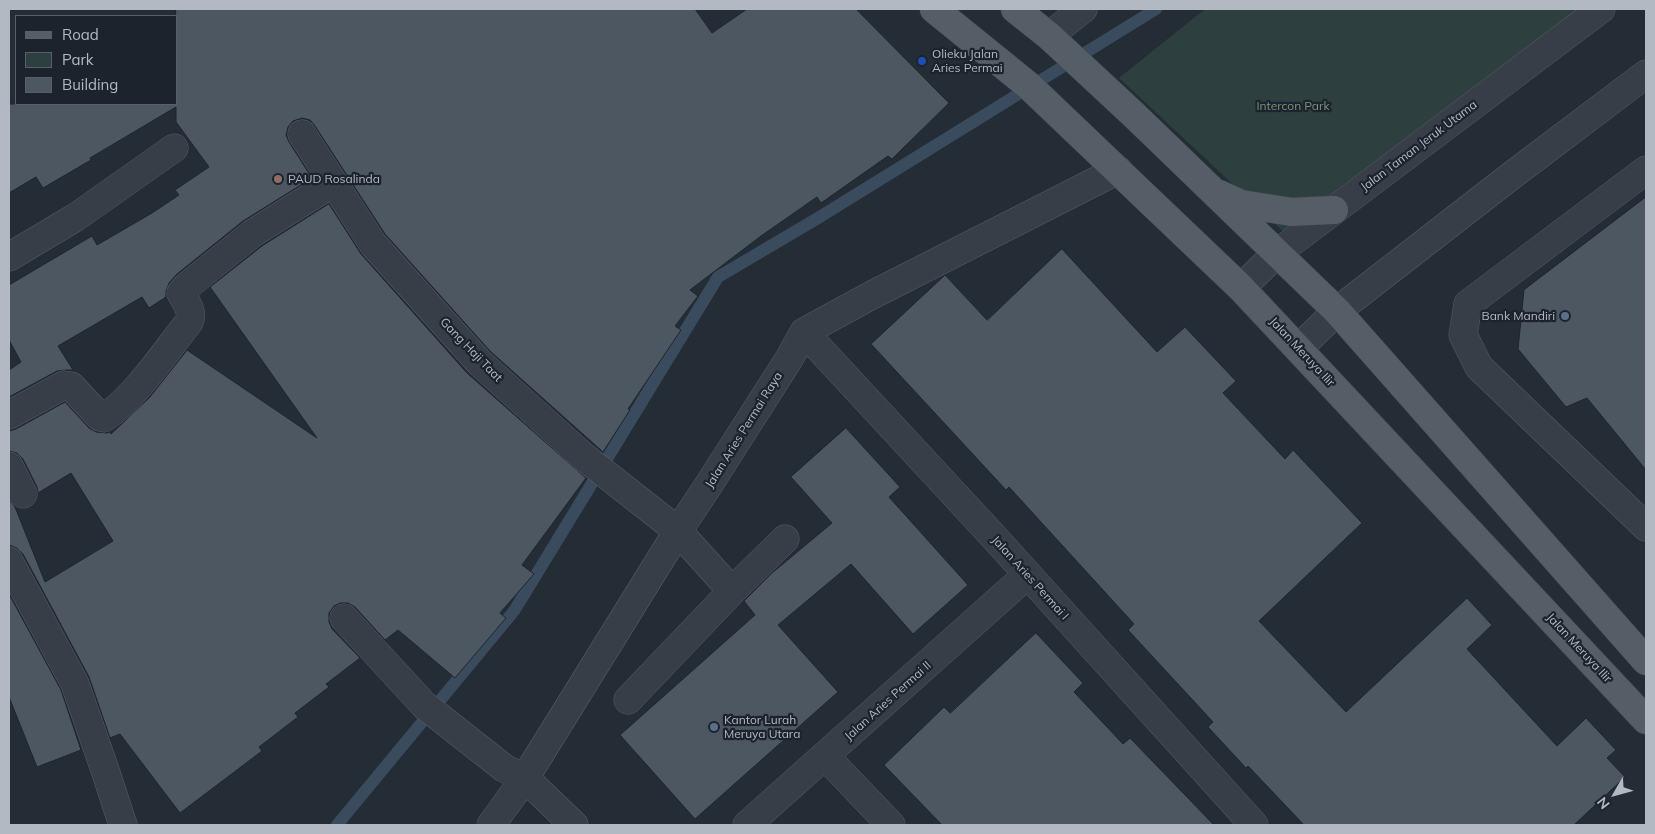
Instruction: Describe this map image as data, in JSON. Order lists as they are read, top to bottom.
{
  "streets": {
    "main road": ["Jalan Meruya Ilir"],
    "street": [
      "Jalan Taman Jeruk Utama",
      "Gang Haji Taat",
      "Jalan Aries Permai Raya",
      "Jalan Aries Permai I",
      "Jalan Aries Permai II"
    ]
  },
  "crossings": [
    ["Jalan Taman Jeruk Utama", "Jalan Meruya Ilir"],
    ["Gang Haji Taat", "Jalan Aries Permai Raya"],
    ["Jalan Meruya Ilir", "Jalan Aries Permai Raya"],
    ["Jalan Aries Permai Raya", "Jalan Aries Permai I"],
    ["Jalan Aries Permai I", "Jalan Aries Permai II"]
  ],
  "parks": ["Intercon Park"],
  "places": [
    "Olieku Jalan Aries Permai",
    "PAUD Rosalinda",
    "Bank Mandiri",
    "Kantor Lurah Meruya Utara"
  ],
  "legend": ["Road", "Park", "Building"],
  "north": "bottom left"
}
